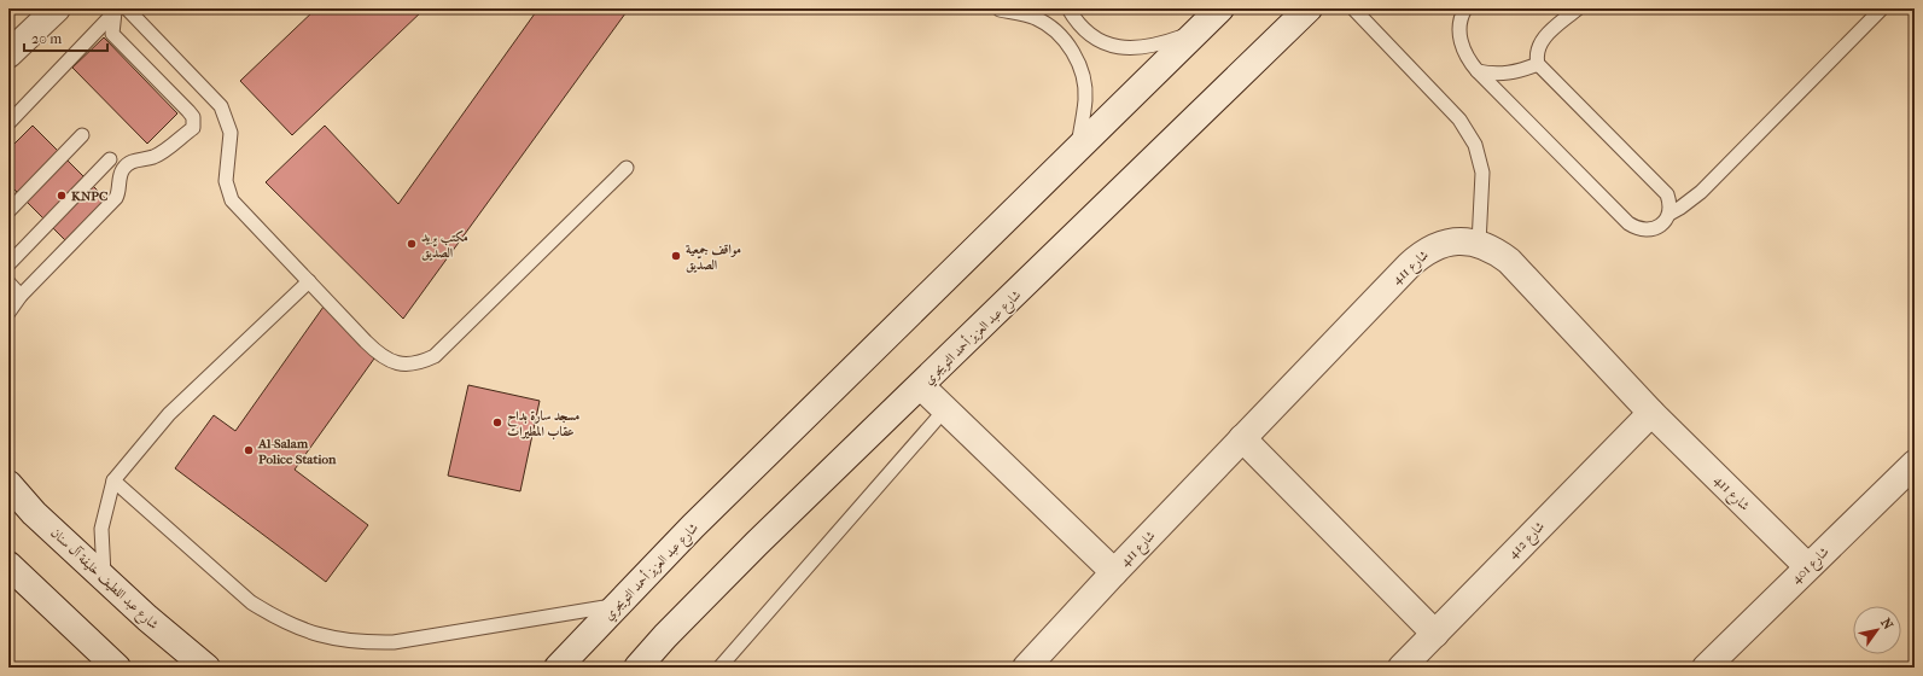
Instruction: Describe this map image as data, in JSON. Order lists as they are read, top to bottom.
{
  "streets": {
    "street": [
      "شارع 411",
      "شارع عبد العزيز أحمد التويجري",
      "شارع 412",
      "شارع 401",
      "شارع عبد اللطيف خليفة آل سنان"
    ]
  },
  "crossings": [
    ["شارع 411", "شارع عبد العزيز أحمد التويجري"],
    ["شارع 411", "شارع 412"],
    ["شارع 411", "شارع 401"]
  ],
  "places": [
    "KNPC",
    "مكتب بريد الصدّيق",
    "مواقف جمعية الصدّيق",
    "مسجد سارة بداح عقاب المطيرات",
    "Al-Salam Police Station"
  ],
  "scale_bar": "20 m",
  "north": "top right"
}
